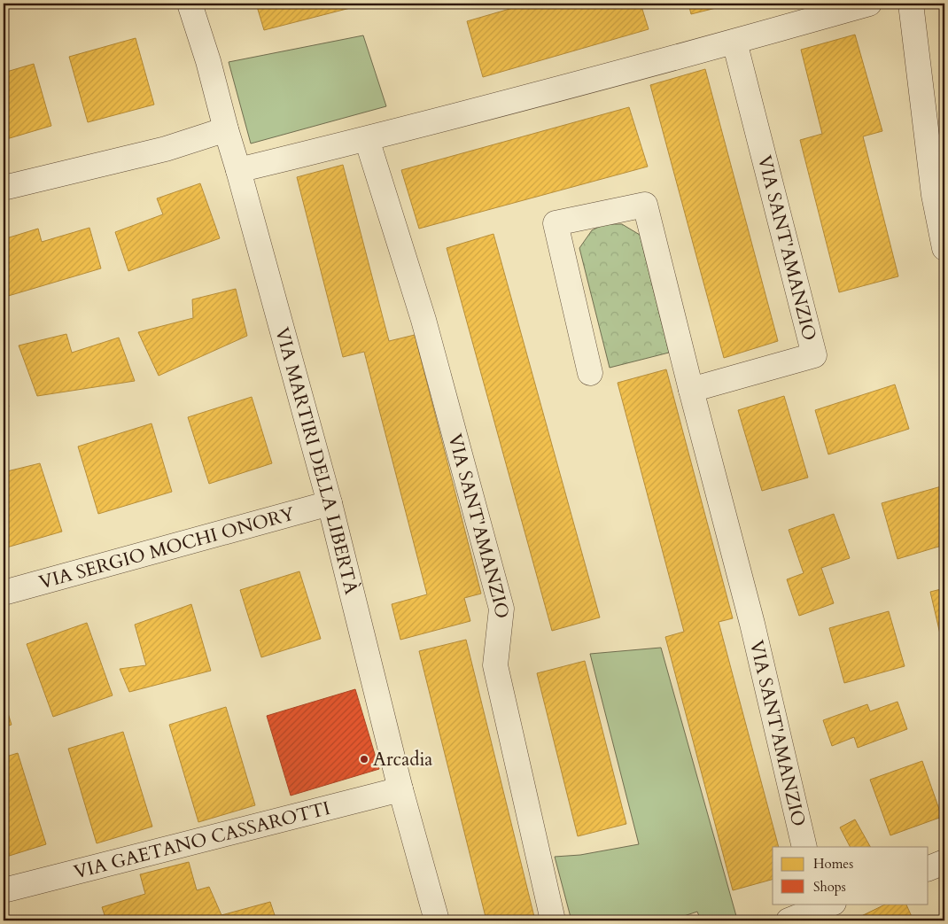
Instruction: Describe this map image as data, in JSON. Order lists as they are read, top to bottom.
{
  "streets": {
    "street": [
      "VIA SANT'AMANZIO",
      "VIA MARTIRI DELLA LIBERTÀ",
      "VIA SERGIO MOCHI ONORY",
      "VIA GAETANO CASSAROTTI"
    ]
  },
  "crossings": [
    ["VIA MARTIRI DELLA LIBERTÀ", "VIA SERGIO MOCHI ONORY"],
    ["VIA MARTIRI DELLA LIBERTÀ", "VIA GAETANO CASSAROTTI"]
  ],
  "places": ["Arcadia"],
  "legend": ["Homes", "Shops"]
}
